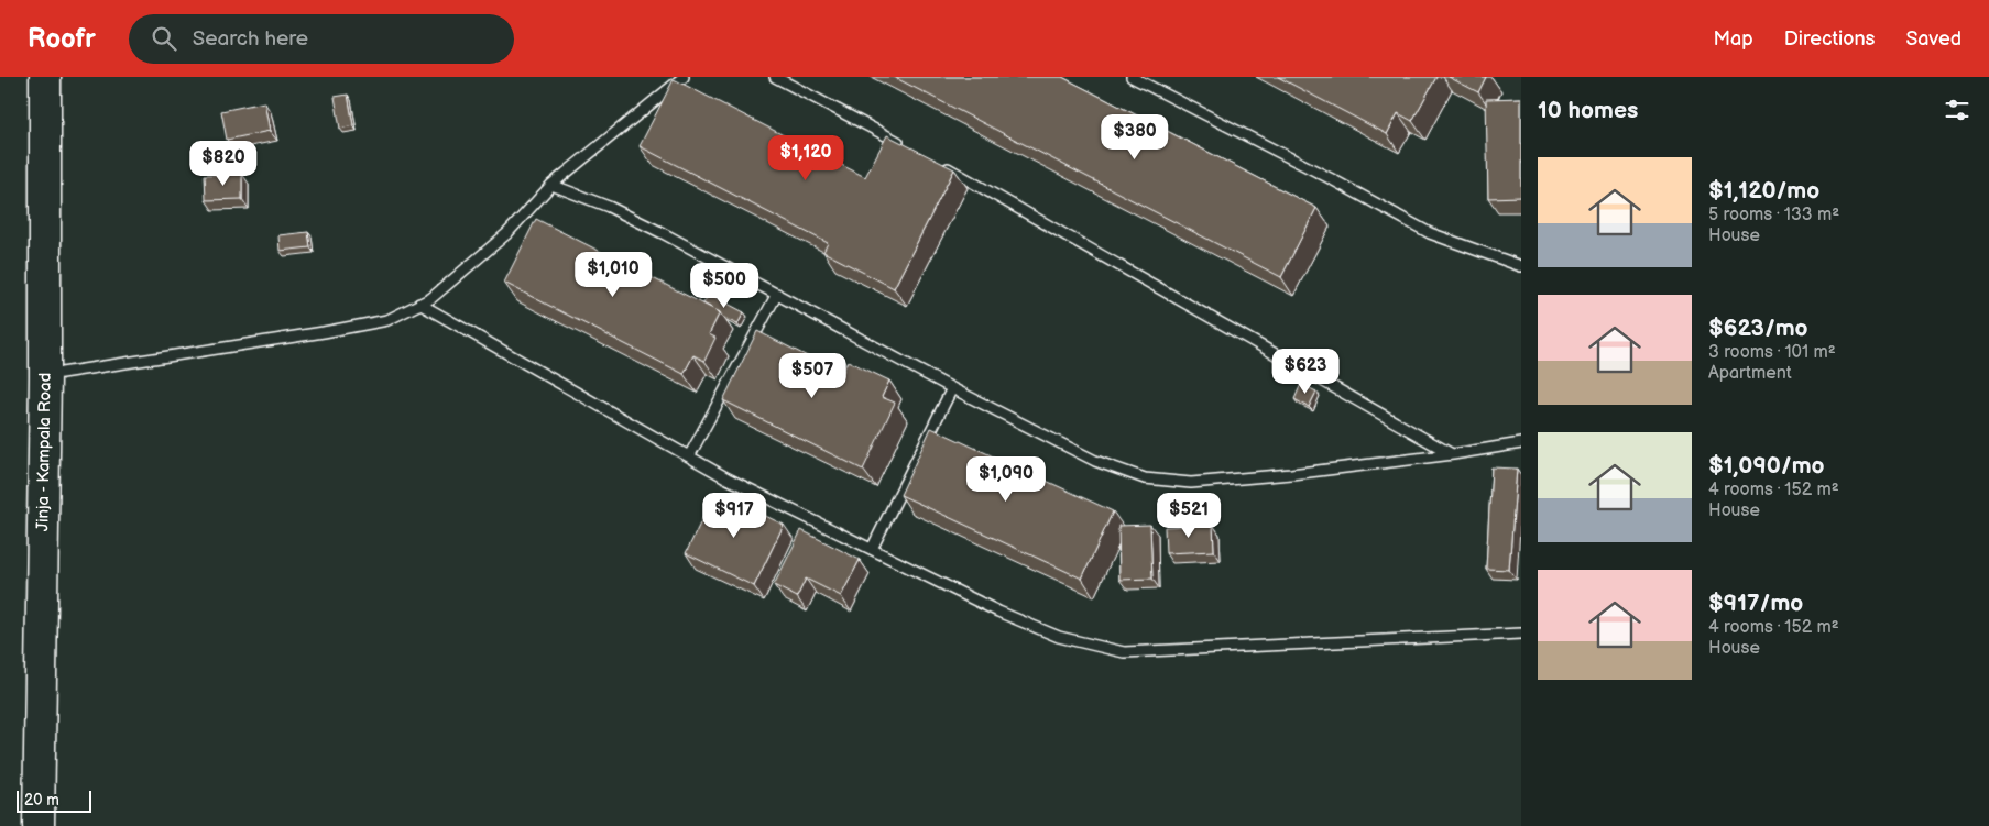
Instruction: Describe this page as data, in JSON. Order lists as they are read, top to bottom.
{
  "streets": {
    "highway": ["Jinja - Kampala Road"]
  },
  "scale_bar": "20 m",
  "page": {
    "header": "Roofr",
    "search": "Search here",
    "nav": ["Map", "Directions", "Saved"],
    "heading": "10 homes",
    "price": [
      "$380",
      "$1,120",
      "$820",
      "$1,010",
      "$500",
      "$623",
      "$507",
      "$1,090",
      "$917",
      "$521"
    ],
    "list": [
      {
        "name": "$1,120/mo",
        "note": "5 rooms · 133 m² · House"
      },
      {
        "name": "$623/mo",
        "note": "3 rooms · 101 m² · Apartment"
      },
      {
        "name": "$1,090/mo",
        "note": "4 rooms · 152 m² · House"
      },
      {
        "name": "$917/mo",
        "note": "4 rooms · 152 m² · House"
      }
    ],
    "scale": "20 m"
  }
}
